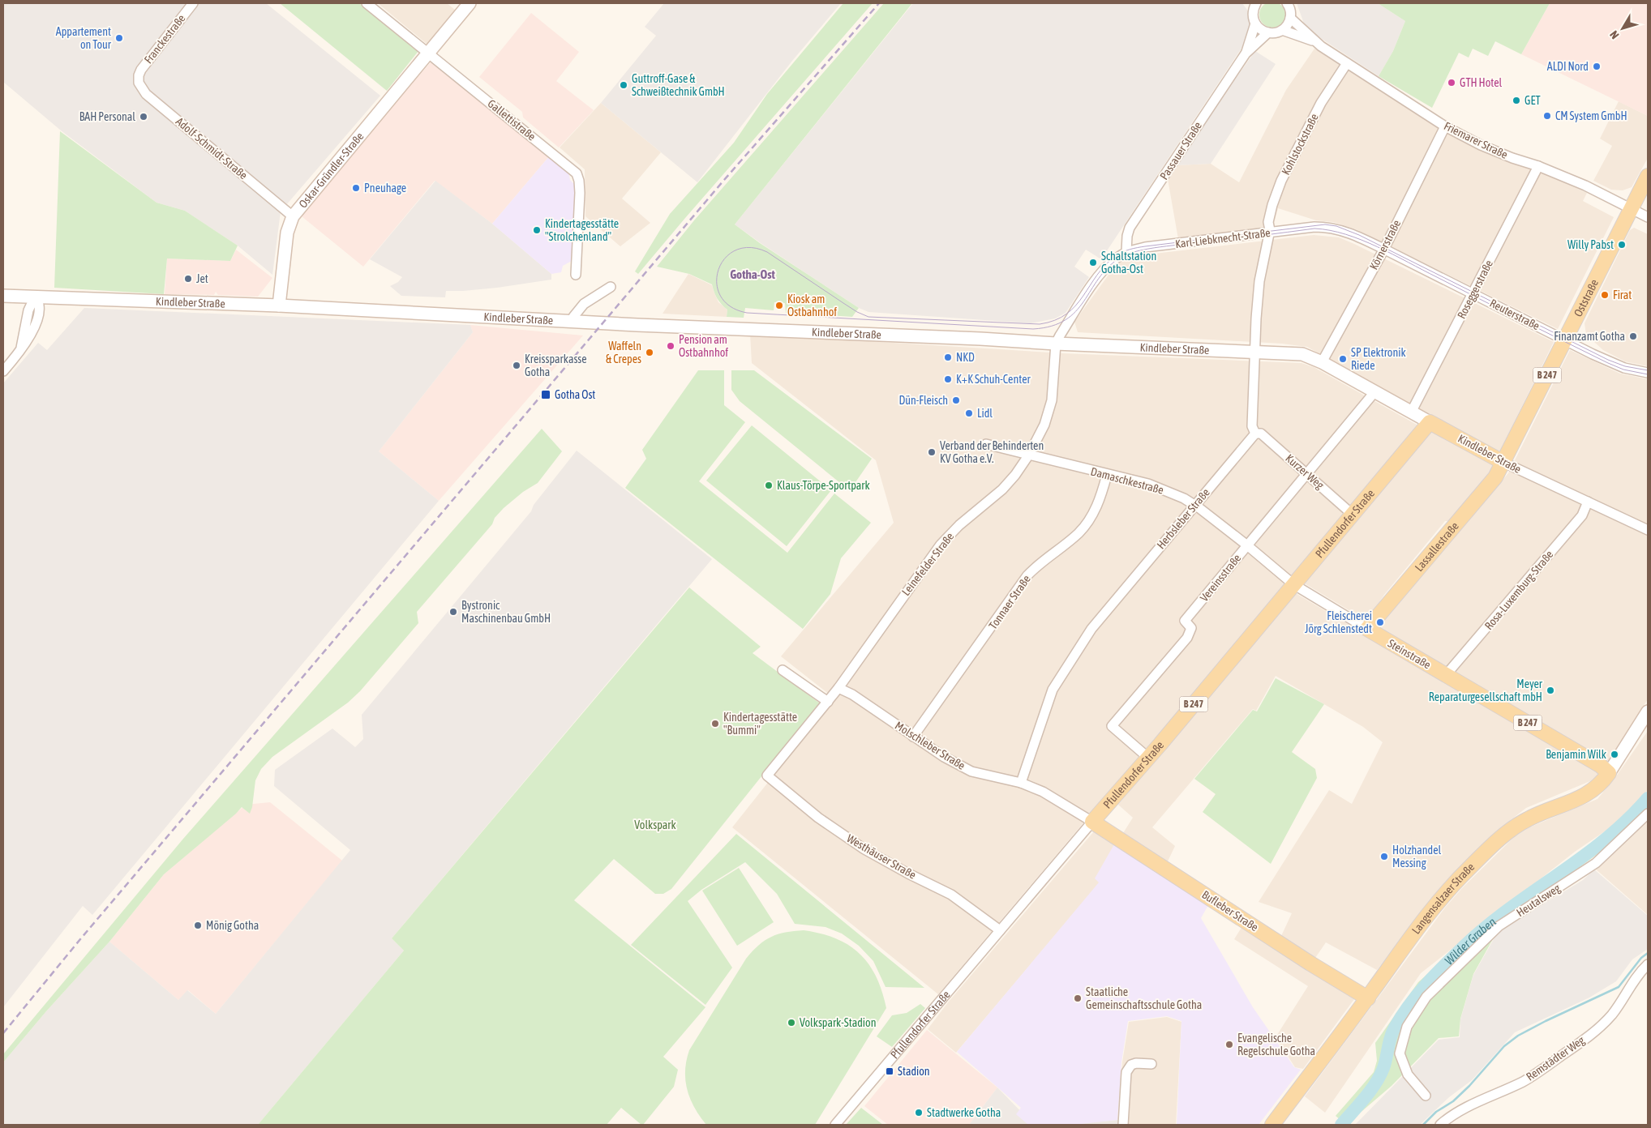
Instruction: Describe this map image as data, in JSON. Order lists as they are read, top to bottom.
{
  "streets": {
    "main road": [
      "Oskar-Gründler-Straße",
      "Oststraße",
      "Kindleber Straße",
      "B 247",
      "Pfullendorfer Straße",
      "Lassallestraße",
      "Steinstraße",
      "Langensalzaer Straße",
      "Bufleber Straße"
    ],
    "street": [
      "Franckestraße",
      "Gallettistraße",
      "Friemarer Straße",
      "Kohlstockstraße",
      "Adolf-Schmidt-Straße",
      "Passauer Straße",
      "Karl-Liebknecht-Straße",
      "Körnerstraße",
      "Roseggerstraße",
      "Reuterstraße",
      "Kurzer Weg",
      "Damaschkestraße",
      "Herbsleber Straße",
      "Leinefelder Straße",
      "Vereinsstraße",
      "Rosa-Luxemburg-Straße",
      "Tonnaer Straße",
      "Molschleber Straße",
      "Westhäuser Straße",
      "Heutalsweg",
      "Remstädter Weg"
    ]
  },
  "crossings": [
    ["Franckestraße", "Adolf-Schmidt-Straße"],
    ["Gallettistraße", "Oskar-Gründler-Straße"],
    ["Friemarer Straße", "Kohlstockstraße"],
    ["Friemarer Straße", "Passauer Straße"],
    ["Friemarer Straße", "Körnerstraße"],
    ["Friemarer Straße", "Roseggerstraße"],
    ["Friemarer Straße", "Oststraße"],
    ["Kohlstockstraße", "Karl-Liebknecht-Straße"],
    ["Adolf-Schmidt-Straße", "Oskar-Gründler-Straße"],
    ["Passauer Straße", "Karl-Liebknecht-Straße"],
    ["Oskar-Gründler-Straße", "Kindleber Straße"],
    ["Karl-Liebknecht-Straße", "Körnerstraße"],
    ["Karl-Liebknecht-Straße", "Kindleber Straße"],
    ["Karl-Liebknecht-Straße", "Reuterstraße"],
    ["Karl-Liebknecht-Straße", "Leinefelder Straße"],
    ["Körnerstraße", "Kindleber Straße"],
    ["Körnerstraße", "Reuterstraße"],
    ["Roseggerstraße", "Kindleber Straße"],
    ["Roseggerstraße", "Reuterstraße"],
    ["Oststraße", "Kindleber Straße"],
    ["Oststraße", "Reuterstraße"],
    ["Oststraße", "Lassallestraße"],
    ["Kindleber Straße", "Pfullendorfer Straße"],
    ["Kindleber Straße", "Lassallestraße"],
    ["Kindleber Straße", "Leinefelder Straße"],
    ["Kindleber Straße", "Vereinsstraße"],
    ["Kindleber Straße", "Rosa-Luxemburg-Straße"],
    ["Kurzer Weg", "Herbsleber Straße"],
    ["Kurzer Weg", "Pfullendorfer Straße"],
    ["Kurzer Weg", "Vereinsstraße"],
    ["Damaschkestraße", "Herbsleber Straße"],
    ["Damaschkestraße", "Pfullendorfer Straße"],
    ["Damaschkestraße", "Leinefelder Straße"],
    ["Damaschkestraße", "Vereinsstraße"],
    ["Damaschkestraße", "Tonnaer Straße"],
    ["Damaschkestraße", "Steinstraße"],
    ["Herbsleber Straße", "Molschleber Straße"],
    ["Pfullendorfer Straße", "Vereinsstraße"],
    ["Pfullendorfer Straße", "Steinstraße"],
    ["Pfullendorfer Straße", "Molschleber Straße"],
    ["Pfullendorfer Straße", "Westhäuser Straße"],
    ["Pfullendorfer Straße", "Bufleber Straße"],
    ["Lassallestraße", "Steinstraße"],
    ["Leinefelder Straße", "Molschleber Straße"],
    ["Leinefelder Straße", "Westhäuser Straße"],
    ["Rosa-Luxemburg-Straße", "Steinstraße"],
    ["Tonnaer Straße", "Molschleber Straße"],
    ["Steinstraße", "Langensalzaer Straße"],
    ["Molschleber Straße", "Bufleber Straße"],
    ["Langensalzaer Straße", "Bufleber Straße"]
  ],
  "districts": ["Gotha-Ost"],
  "water": ["Wilder Graben"],
  "parks": ["Volkspark"],
  "places": {
    "other": [
      "Appartement on Tour",
      "ALDI Nord",
      "GTH Hotel",
      "Guttroff-Gase & Schweißtechnik GmbH",
      "GET",
      "CM System GmbH",
      "BAH Personal",
      "Pneuhage",
      "Kindertagesstätte \"Strolchenland\"",
      "Willy Pabst",
      "Schaltstation Gotha-Ost",
      "Jet",
      "Firat",
      "Kiosk am Ostbahnhof",
      "Finanzamt Gotha",
      "Pension am Ostbahnhof",
      "Waffeln & Crepes",
      "NKD",
      "SP Elektronik Riede",
      "Kreissparkasse Gotha",
      "K+K Schuh-Center",
      "Dün-Fleisch",
      "Lidl",
      "Verband der Behinderten KV Gotha e.V.",
      "Klaus-Törpe-Sportpark",
      "Bystronic Maschinenbau GmbH",
      "Fleischerei Jörg Schlenstedt",
      "Meyer Reparaturgesellschaft mbH",
      "Kindertagesstätte \"Bummi\"",
      "Benjamin Wilk",
      "Holzhandel Messing",
      "Mönig Gotha",
      "Staatliche Gemeinschaftsschule Gotha",
      "Volkspark-Stadion",
      "Evangelische Regelschule Gotha",
      "Stadtwerke Gotha"
    ],
    "transit": ["Gotha Ost", "Stadion"]
  },
  "north": "bottom left"
}
